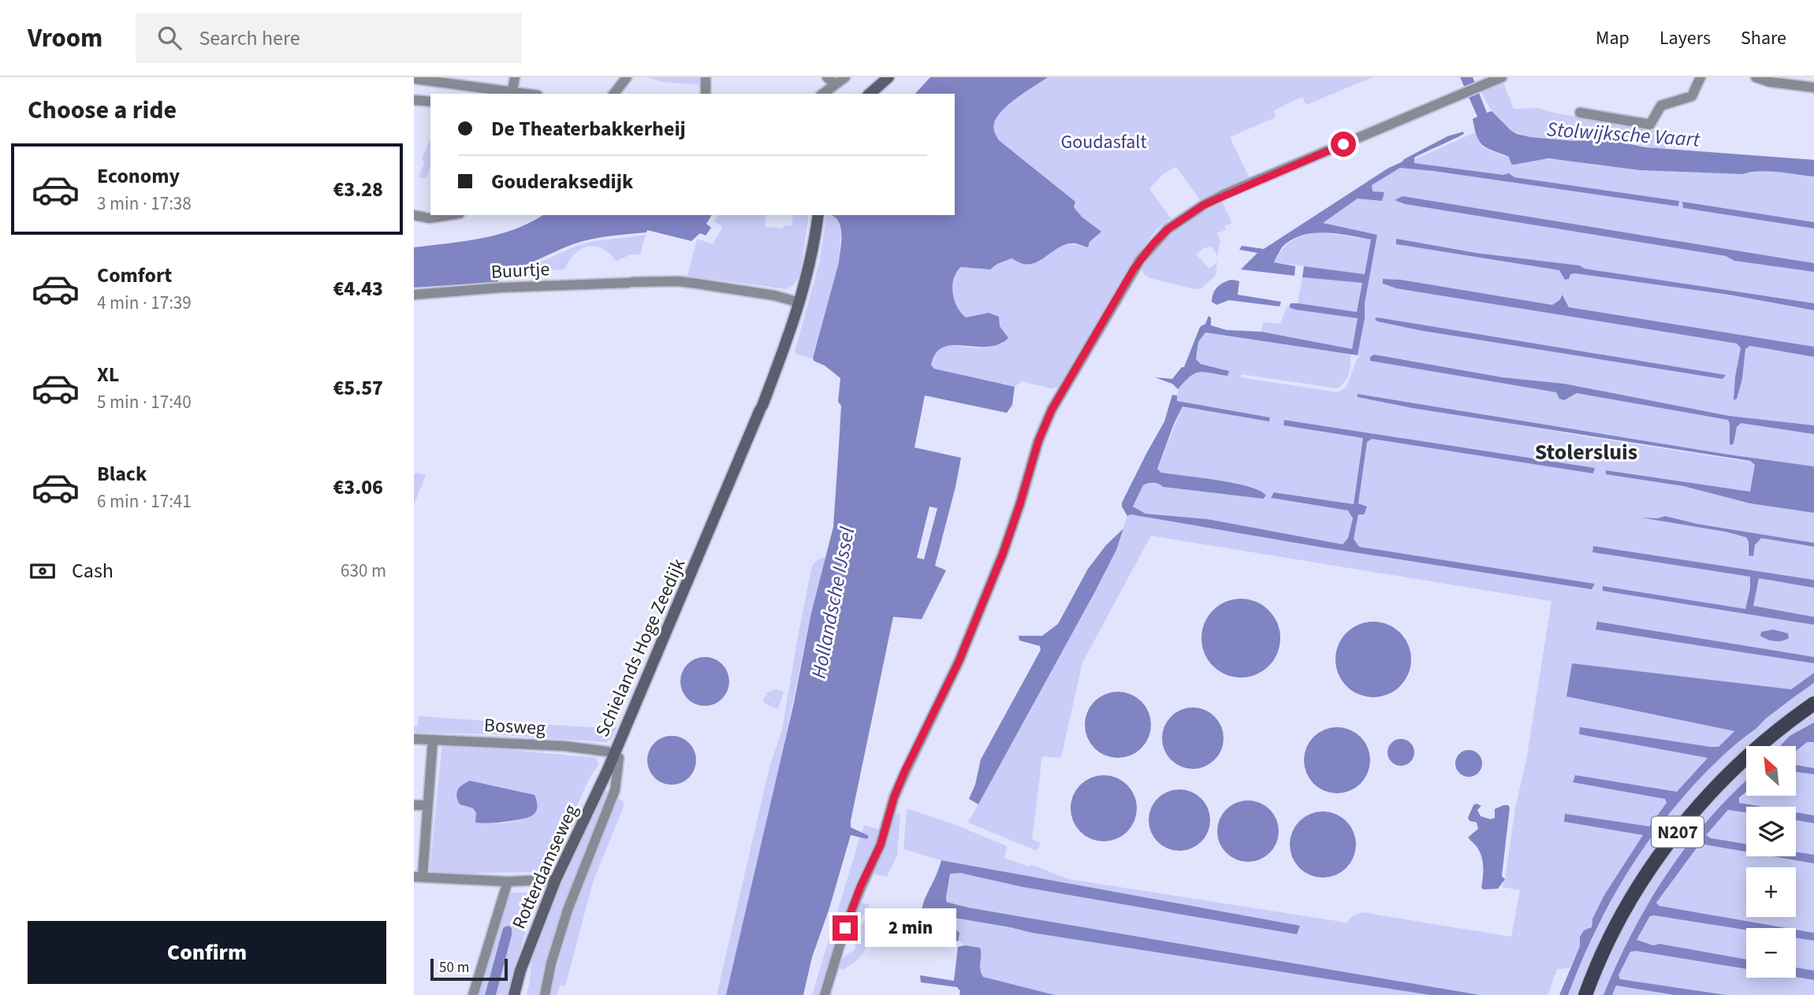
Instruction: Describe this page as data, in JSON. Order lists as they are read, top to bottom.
{
  "streets": {
    "main road": ["Schielands Hoge Zeedijk", "N207", "Rotterdamseweg"],
    "street": ["Buurtje", "Bosweg"]
  },
  "crossings": [
    ["Buurtje", "Schielands Hoge Zeedijk"],
    ["Schielands Hoge Zeedijk", "Bosweg"],
    ["Schielands Hoge Zeedijk", "Rotterdamseweg"],
    ["Bosweg", "Rotterdamseweg"]
  ],
  "districts": ["Stolersluis"],
  "water": ["Stolwijksche Vaart", "Hollandsche IJssel"],
  "parks": ["Goudasfalt"],
  "scale_bar": "50 m",
  "north": "top left",
  "page": {
    "header": "Vroom",
    "search": "Search here",
    "nav": ["Map", "Layers", "Share"],
    "heading": "Choose a ride",
    "banner": ["De Theaterbakkerheij", "Gouderaksedijk"],
    "list": [
      {
        "name": "Economy",
        "note": "3 min · 17:38",
        "value": "€3.28"
      },
      {
        "name": "Comfort",
        "note": "4 min · 17:39",
        "value": "€4.43"
      },
      {
        "name": "XL",
        "note": "5 min · 17:40",
        "value": "€5.57"
      },
      {
        "name": "Black",
        "note": "6 min · 17:41",
        "value": "€3.06"
      }
    ],
    "pay": ["Cash", "630 m"],
    "map_buttons": ["+", "−"],
    "bubble": "2 min",
    "buttons": "Confirm",
    "scale": "50 m"
  }
}
